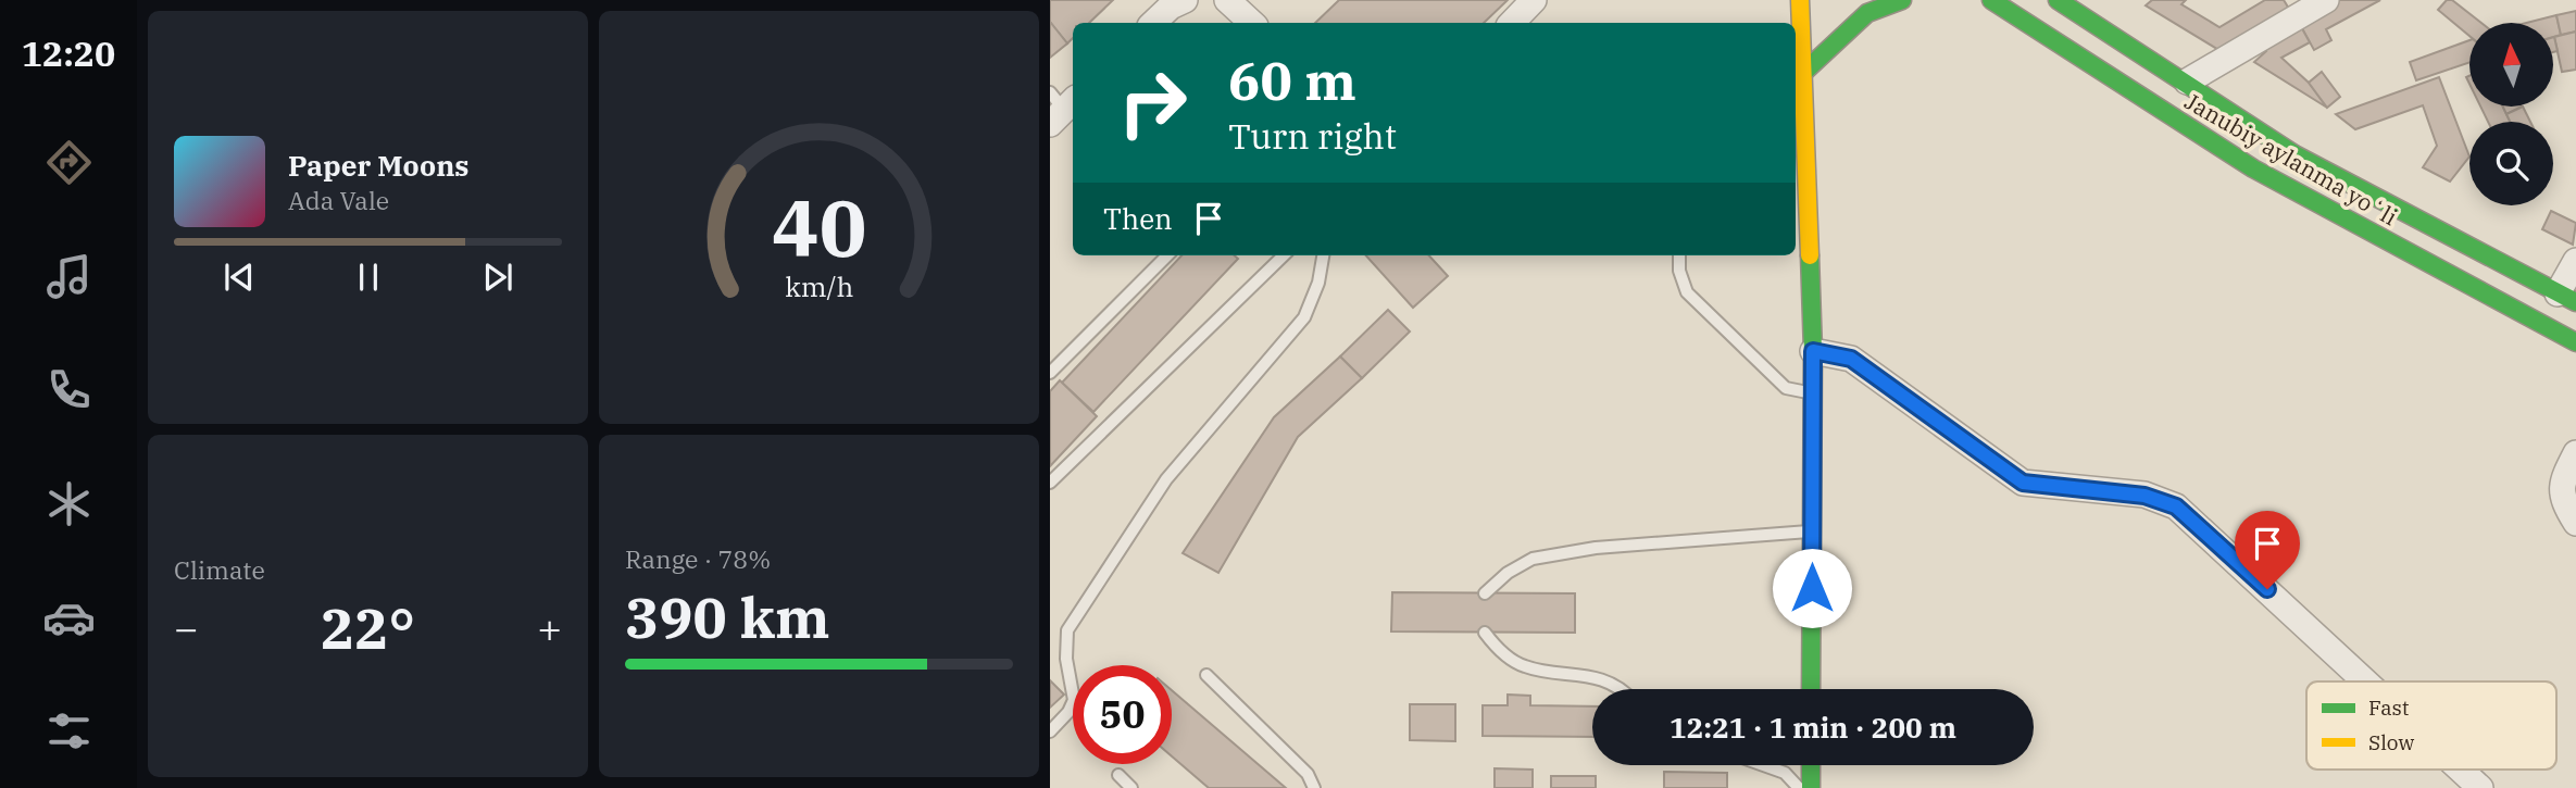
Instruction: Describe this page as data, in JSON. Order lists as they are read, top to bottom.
{
  "streets": {
    "main road": ["Janubiy aylanma yoʻli"]
  },
  "legend": ["Fast", "Slow"],
  "north": "top",
  "page": {
    "tabs": "12:20",
    "turn": ["60 m", "Turn right"],
    "song": ["Paper Moons", "Ada Vale"],
    "then": "Then",
    "tile": [
      "Climate",
      ["Range · 78%", "390 km"]
    ],
    "heat": ["−", "22°", "+"],
    "limit": "50",
    "trip": "12:21 · 1 min · 200 m",
    "gauge": ["40", "km/h"]
  }
}
